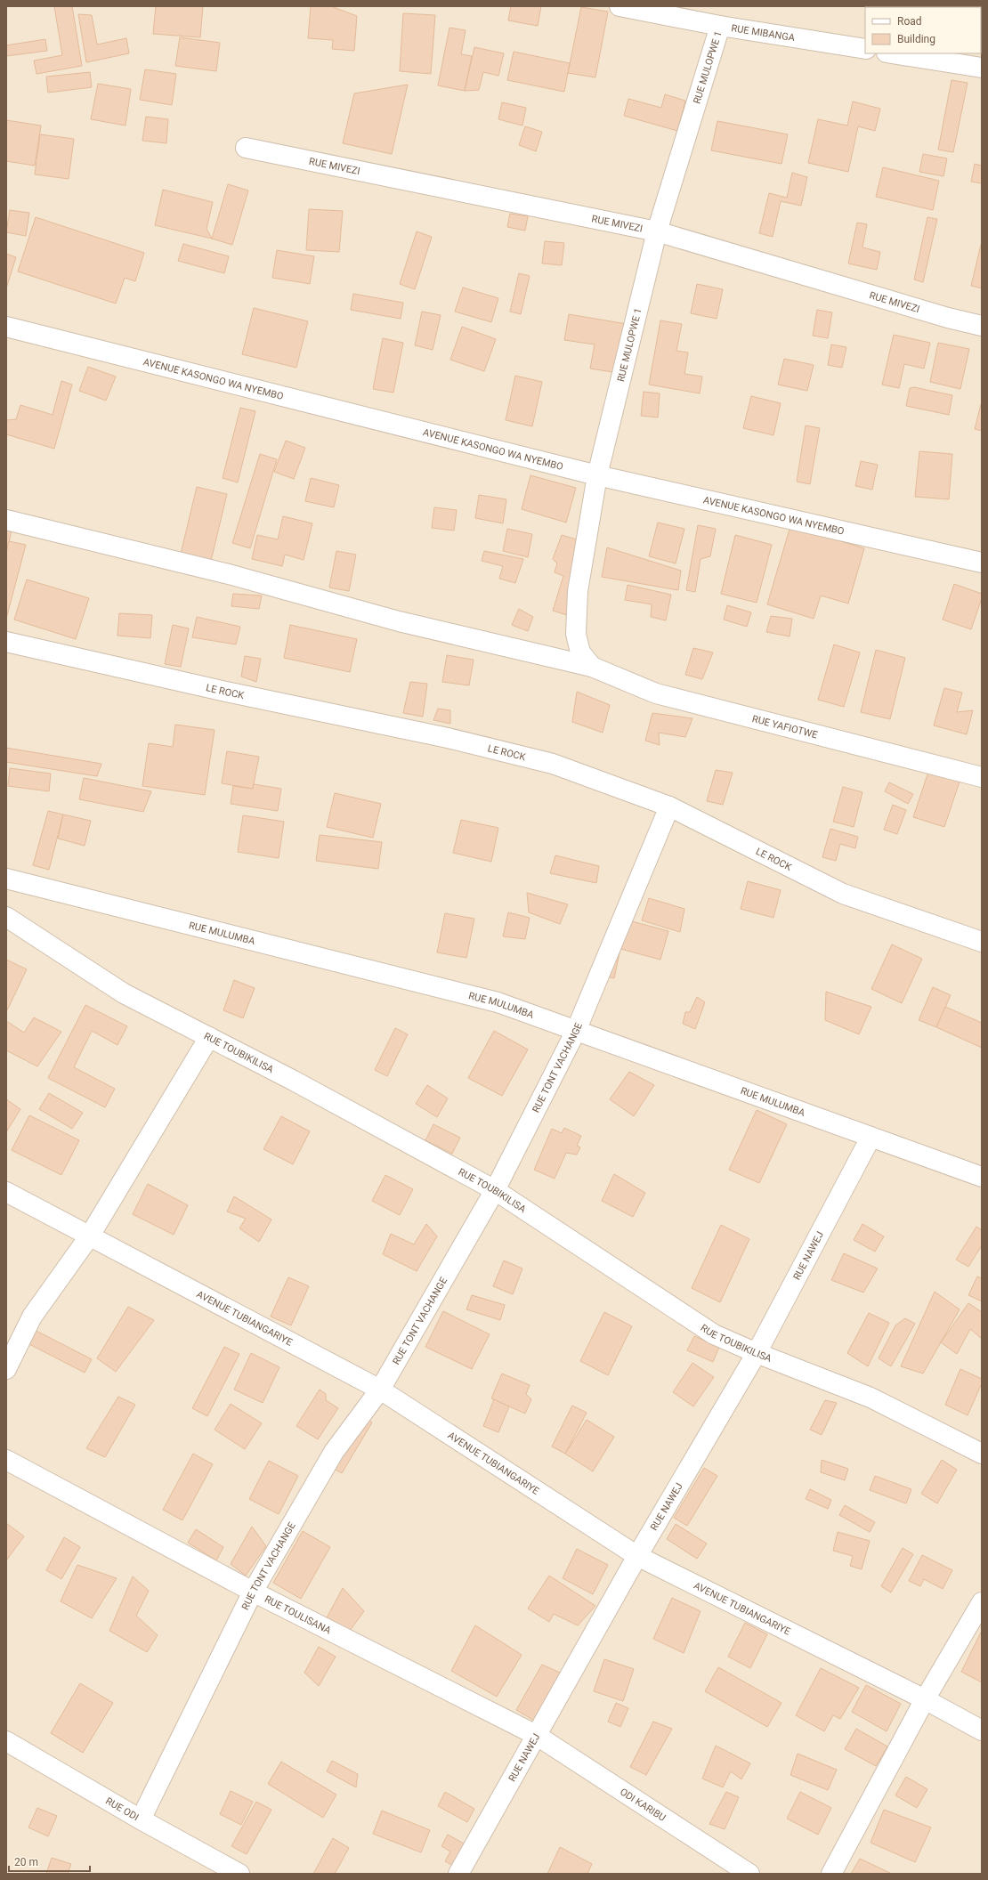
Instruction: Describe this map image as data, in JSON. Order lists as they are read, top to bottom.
{
  "streets": {
    "street": [
      "RUE MIBANGA",
      "RUE MULOPWE 1",
      "RUE MIVEZI",
      "AVENUE KASONGO WA NYEMBO",
      "LE ROCK",
      "RUE YAFIOTWE",
      "RUE MULUMBA",
      "RUE TOUBIKILISA",
      "RUE TONT VACHANGE",
      "RUE NAWEJ",
      "AVENUE TUBIANGARIYE",
      "RUE TOULISANA",
      "ODI KARIBU",
      "RUE ODI"
    ]
  },
  "crossings": [
    ["RUE MIBANGA", "RUE MULOPWE 1"],
    ["RUE MULOPWE 1", "RUE MIVEZI"],
    ["RUE MULOPWE 1", "AVENUE KASONGO WA NYEMBO"],
    ["RUE MULOPWE 1", "RUE YAFIOTWE"],
    ["LE ROCK", "RUE TONT VACHANGE"],
    ["RUE MULUMBA", "RUE TONT VACHANGE"],
    ["RUE MULUMBA", "RUE NAWEJ"],
    ["RUE TOUBIKILISA", "RUE TONT VACHANGE"],
    ["RUE TOUBIKILISA", "RUE NAWEJ"],
    ["RUE TONT VACHANGE", "AVENUE TUBIANGARIYE"],
    ["RUE TONT VACHANGE", "RUE TOULISANA"],
    ["RUE TONT VACHANGE", "RUE ODI"],
    ["RUE NAWEJ", "AVENUE TUBIANGARIYE"],
    ["RUE NAWEJ", "RUE TOULISANA"],
    ["RUE NAWEJ", "ODI KARIBU"],
    ["RUE TOULISANA", "ODI KARIBU"]
  ],
  "legend": ["Road", "Building"],
  "scale_bar": "20 m"
}
